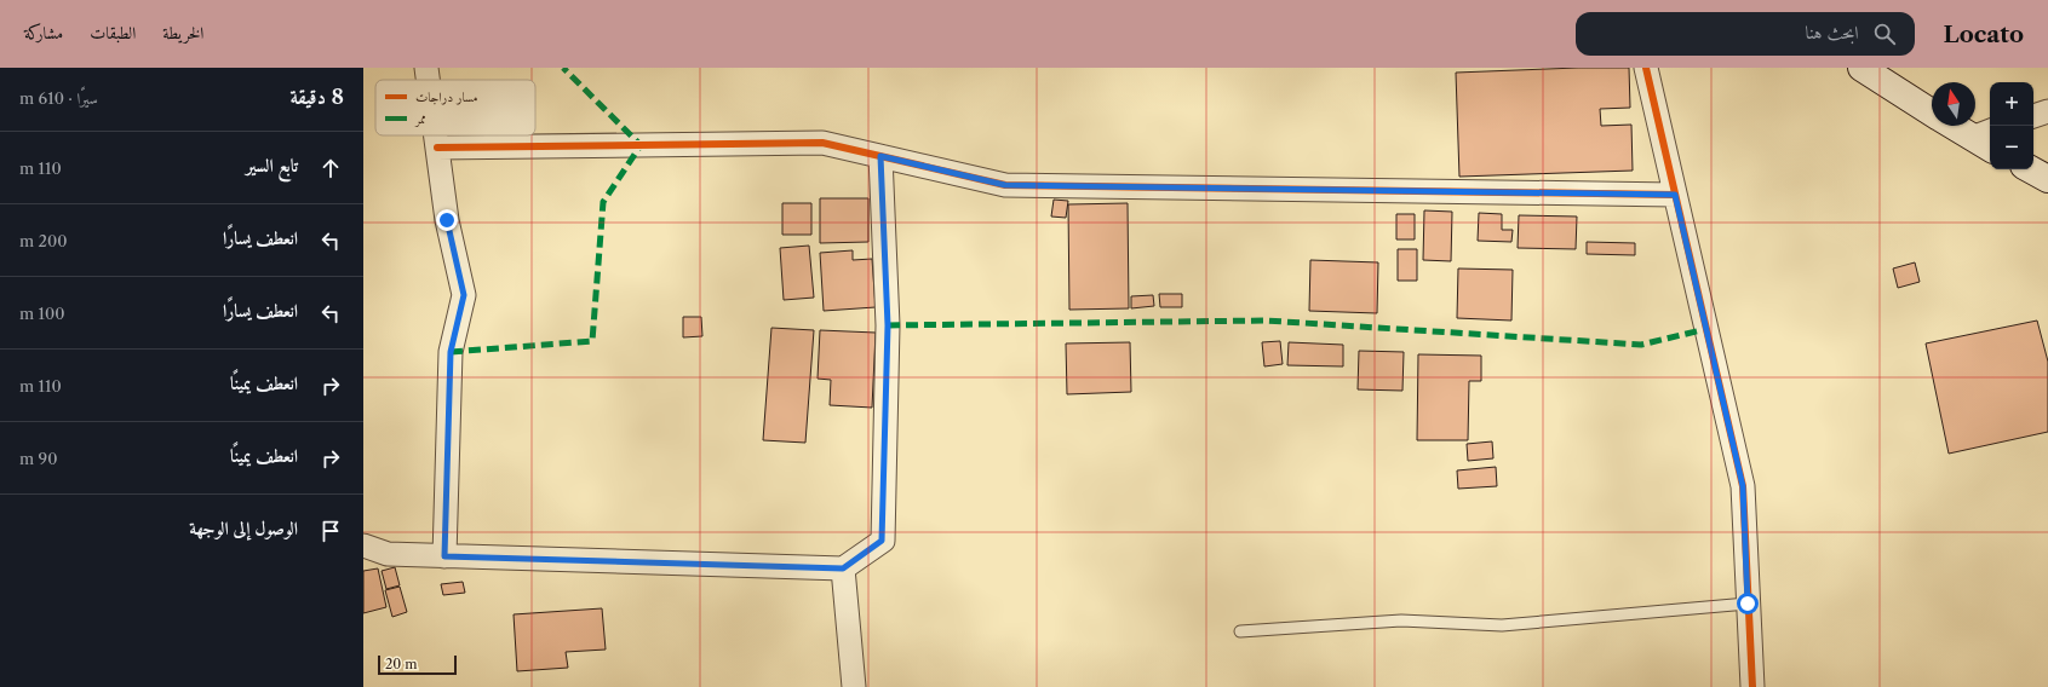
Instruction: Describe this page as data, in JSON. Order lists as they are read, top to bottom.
{
  "legend": ["مسار دراجات", "ممر"],
  "scale_bar": "20 m",
  "north": "top",
  "page": {
    "header": "Locato",
    "search": "ابحث هنا",
    "nav": ["الخريطة", "الطبقات", "مشاركة"],
    "heading": ["8 دقيقة", "سيرًا · 610 m"],
    "map_buttons": ["+", "−"],
    "list": [
      ["تابع السير", "110 m"],
      ["انعطف يسارًا", "200 m"],
      ["انعطف يسارًا", "100 m"],
      ["انعطف يمينًا", "110 m"],
      ["انعطف يمينًا", "90 m"],
      "الوصول إلى الوجهة"
    ],
    "scale": "20 m"
  }
}
